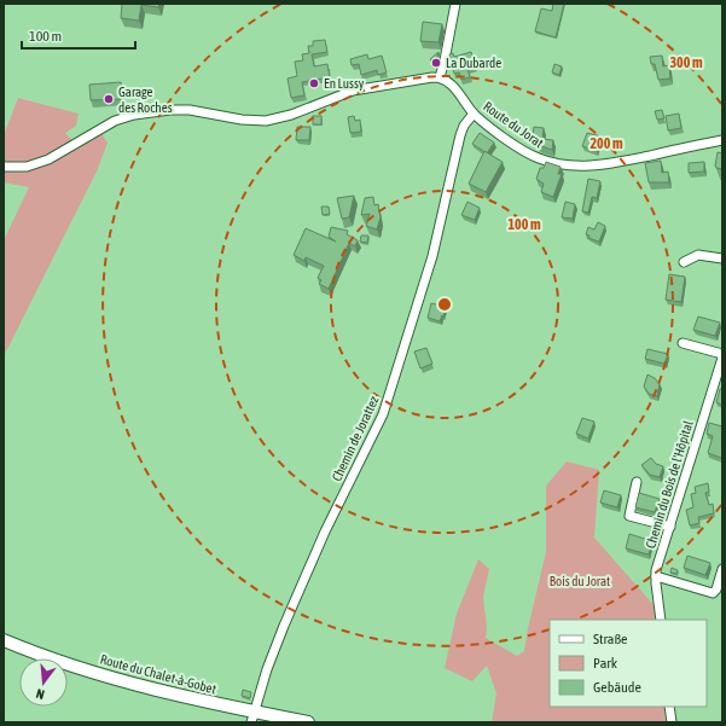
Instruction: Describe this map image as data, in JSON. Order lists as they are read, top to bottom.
{
  "streets": {
    "main road": ["Route du Chalet-à-Gobet"],
    "street": ["Route du Jorat", "Chemin de Jorattez", "Chemin du Bois de l'Hôpital"]
  },
  "crossings": [
    ["Route du Jorat", "Chemin de Jorattez"],
    ["Chemin de Jorattez", "Route du Chalet-à-Gobet"]
  ],
  "parks": ["Bois du Jorat"],
  "places": ["La Dubarde", "En Lussy", "Garage des Roches"],
  "legend": ["Straße", "Park", "Gebäude"],
  "scale_bar": "100 m",
  "north": "bottom",
  "rings": ["300 m", "200 m", "100 m"]
}
